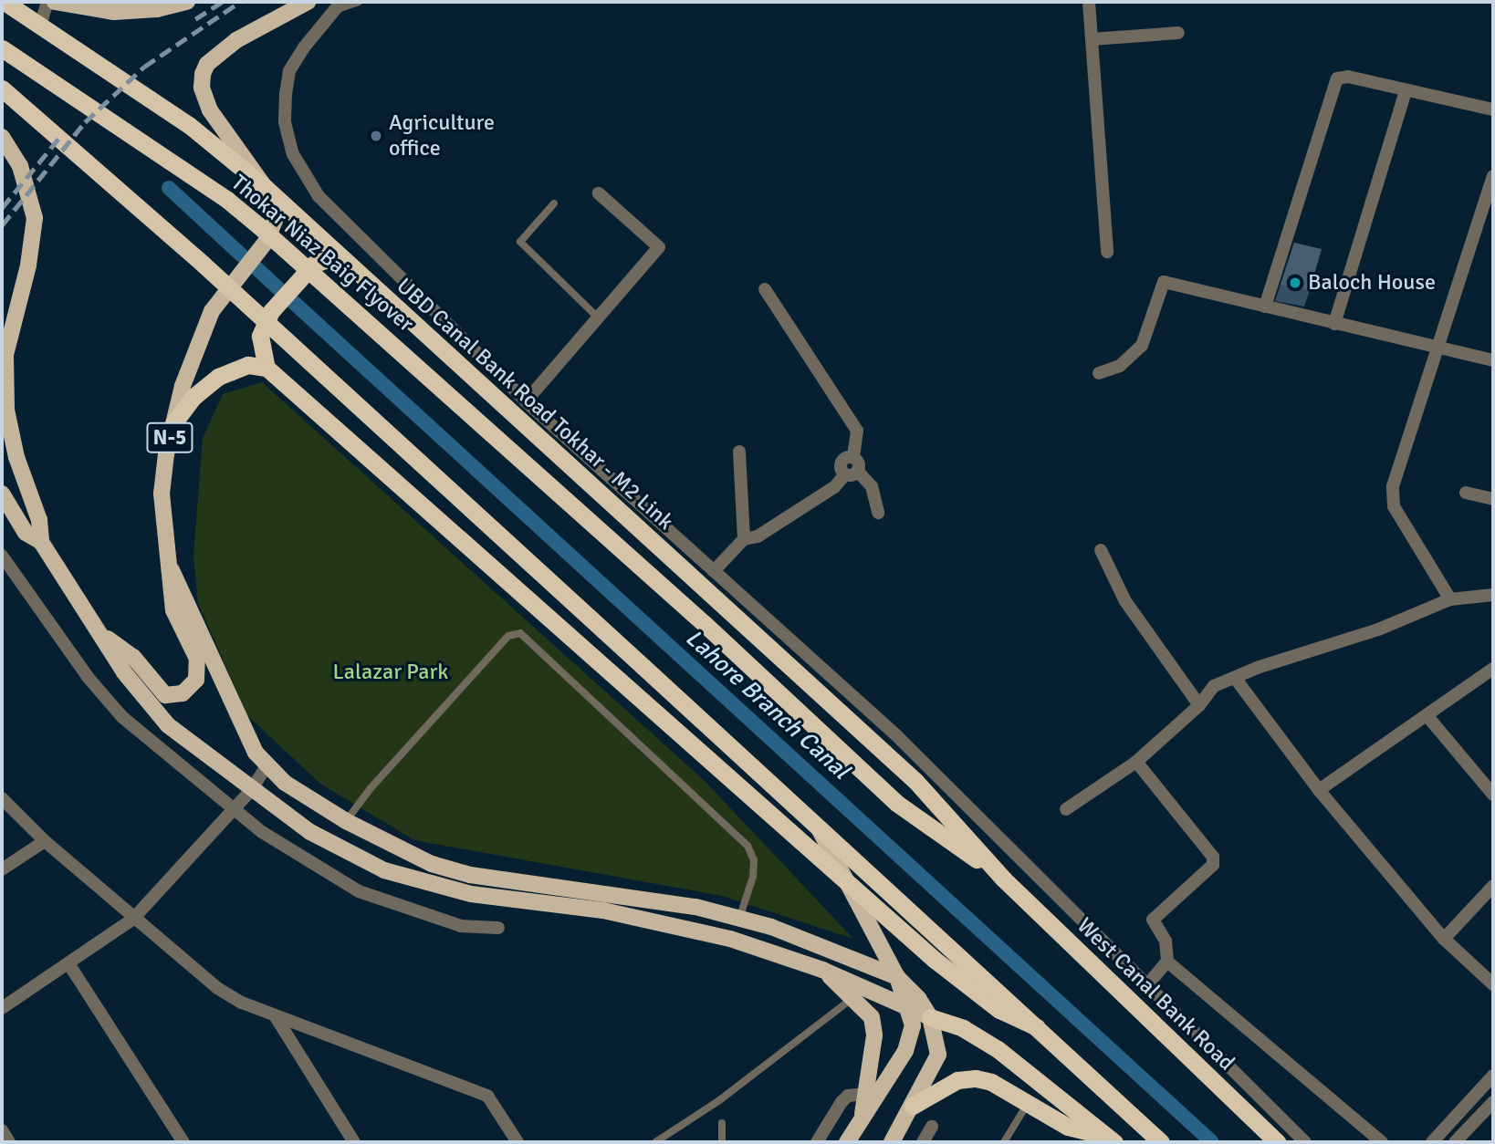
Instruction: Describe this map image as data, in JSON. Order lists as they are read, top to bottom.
{
  "streets": {
    "highway": ["Thokar Niaz Baig Flyover", "UBD Canal Bank Road Tokhar - M2 Link", "West Canal Bank Road"],
    "main road": ["N-5"]
  },
  "crossings": [
    ["Thokar Niaz Baig Flyover", "UBD Canal Bank Road Tokhar - M2 Link"],
    ["Thokar Niaz Baig Flyover", "West Canal Bank Road"],
    ["UBD Canal Bank Road Tokhar - M2 Link", "N-5"],
    ["UBD Canal Bank Road Tokhar - M2 Link", "West Canal Bank Road"]
  ],
  "water": ["Lahore Branch Canal"],
  "parks": ["Lalazar Park"],
  "places": ["Agriculture office", "Baloch House"]
}
